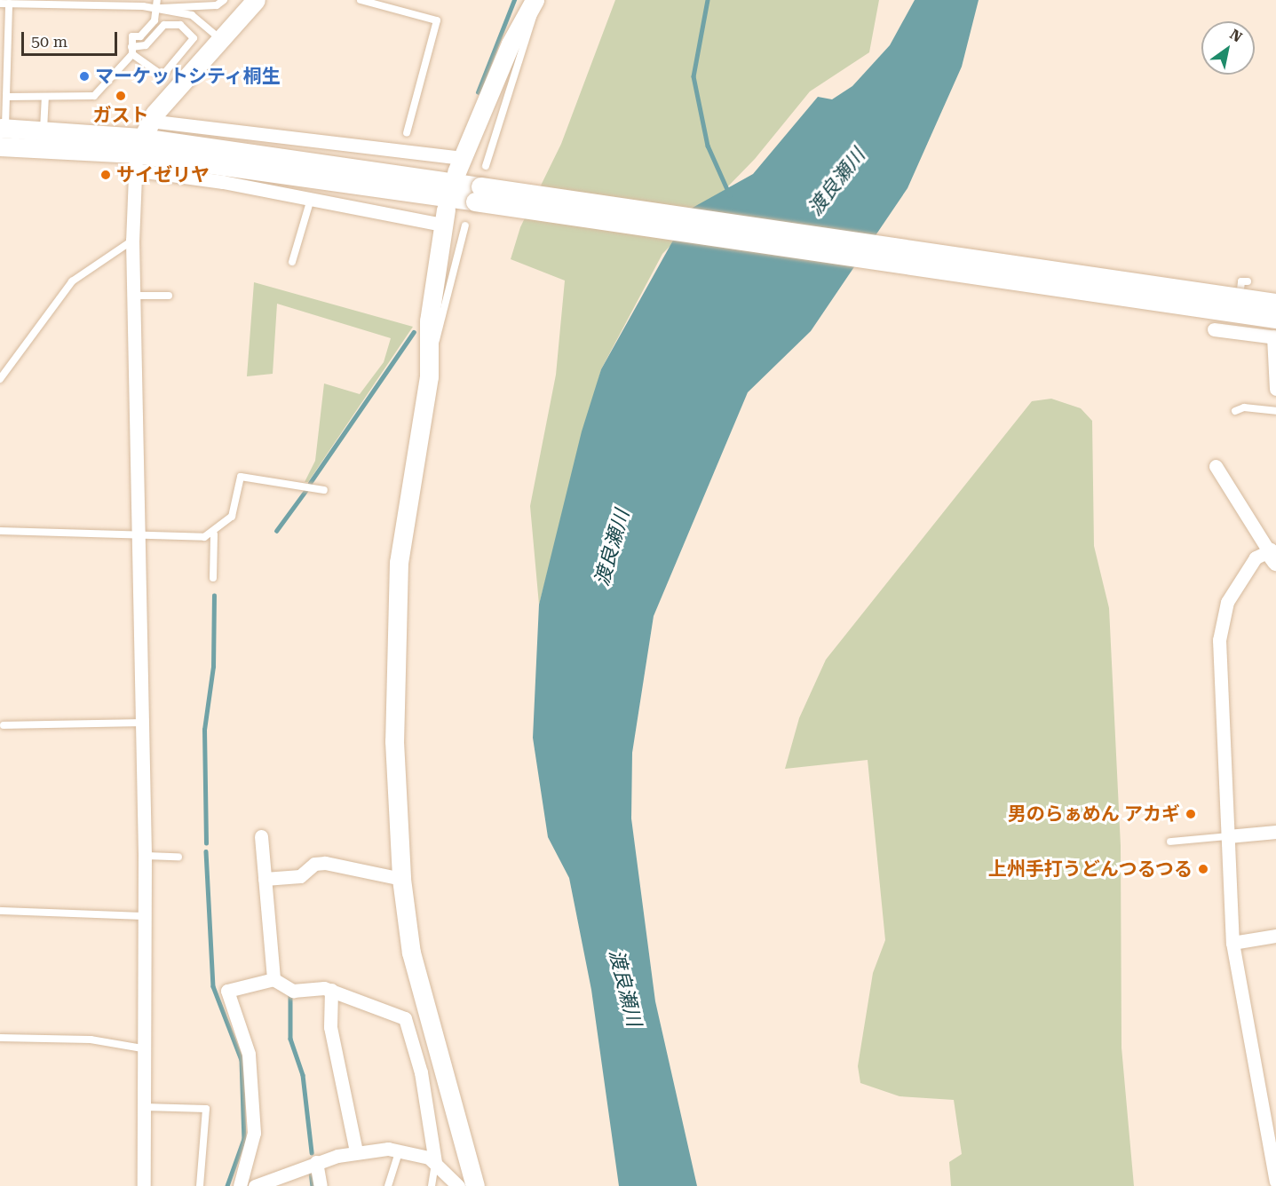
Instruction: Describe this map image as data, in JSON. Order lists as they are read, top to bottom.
{
  "water": ["渡良瀬川"],
  "places": [
    "マーケットシティ桐生",
    "ガスト",
    "サイゼリヤ",
    "男のらぁめん アカギ",
    "上州手打うどんつるつる"
  ],
  "scale_bar": "50 m",
  "north": "top right"
}
